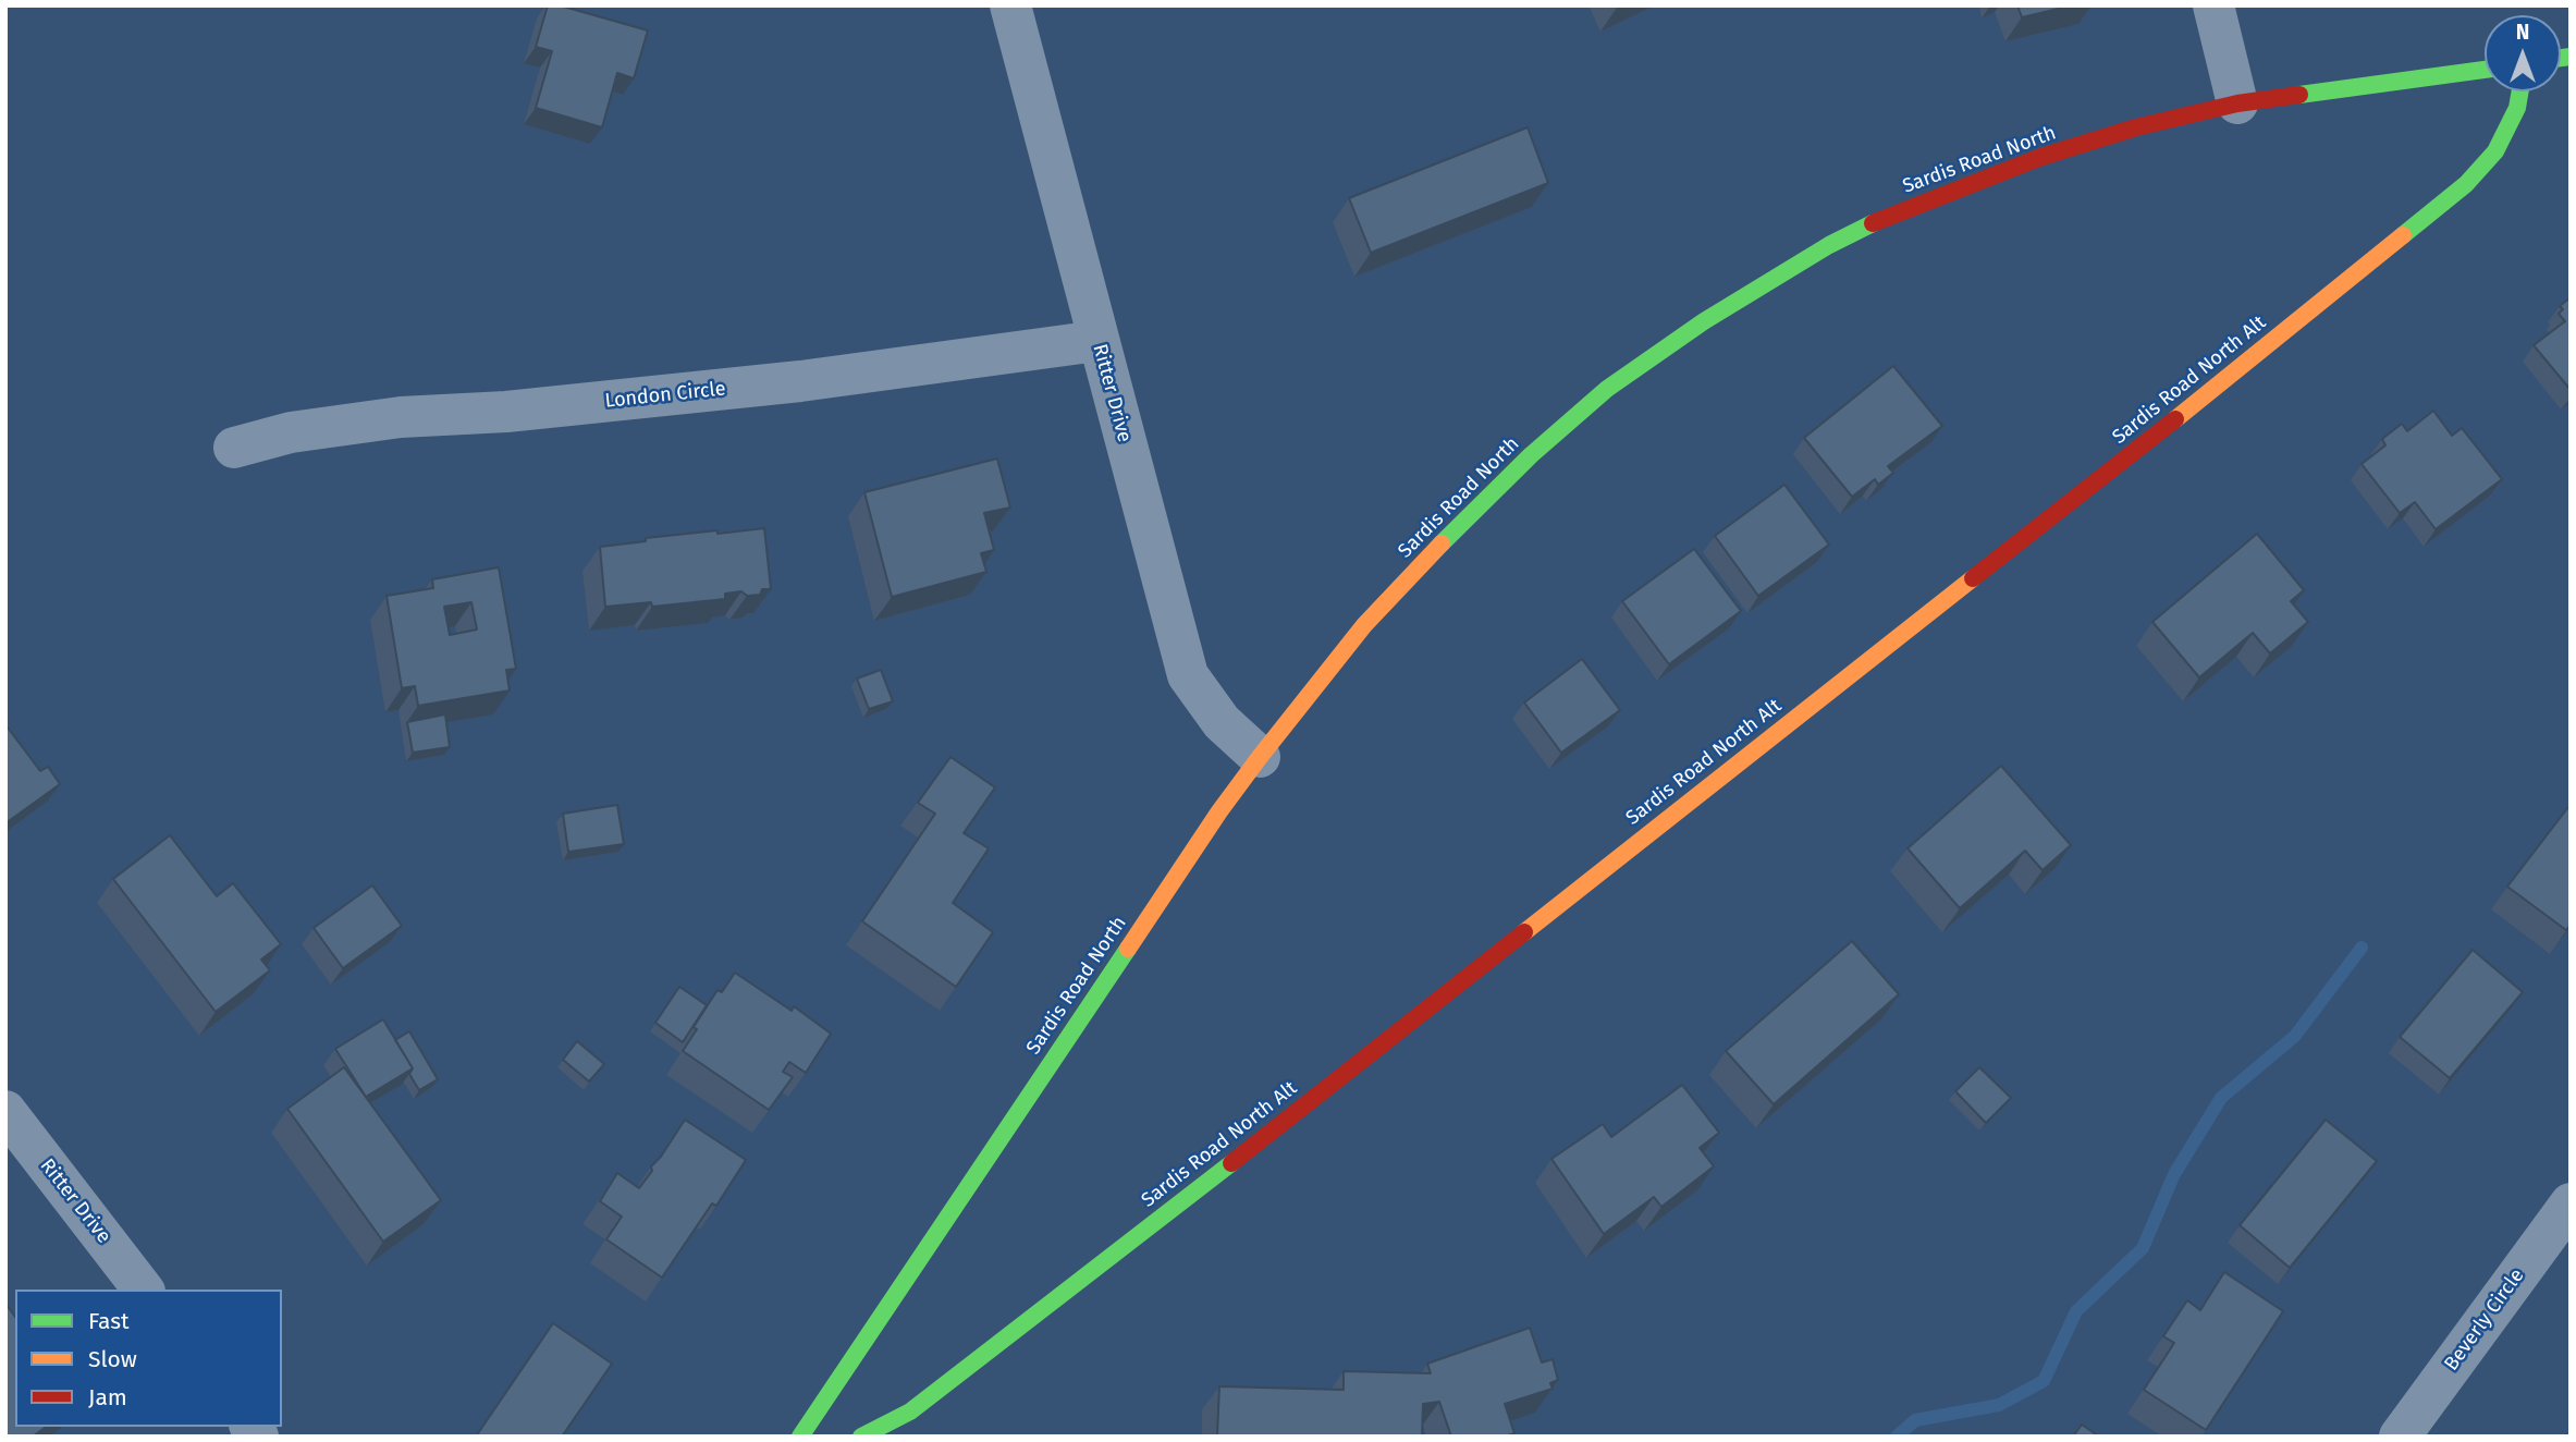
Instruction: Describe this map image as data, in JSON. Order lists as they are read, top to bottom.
{
  "streets": {
    "street": [
      "Sardis Road North",
      "Sardis Road North Alt",
      "Ritter Drive",
      "London Circle",
      "Beverly Circle"
    ]
  },
  "crossings": [
    ["Sardis Road North", "Ritter Drive"],
    ["Ritter Drive", "London Circle"]
  ],
  "legend": ["Fast", "Slow", "Jam"],
  "north": "top"
}
